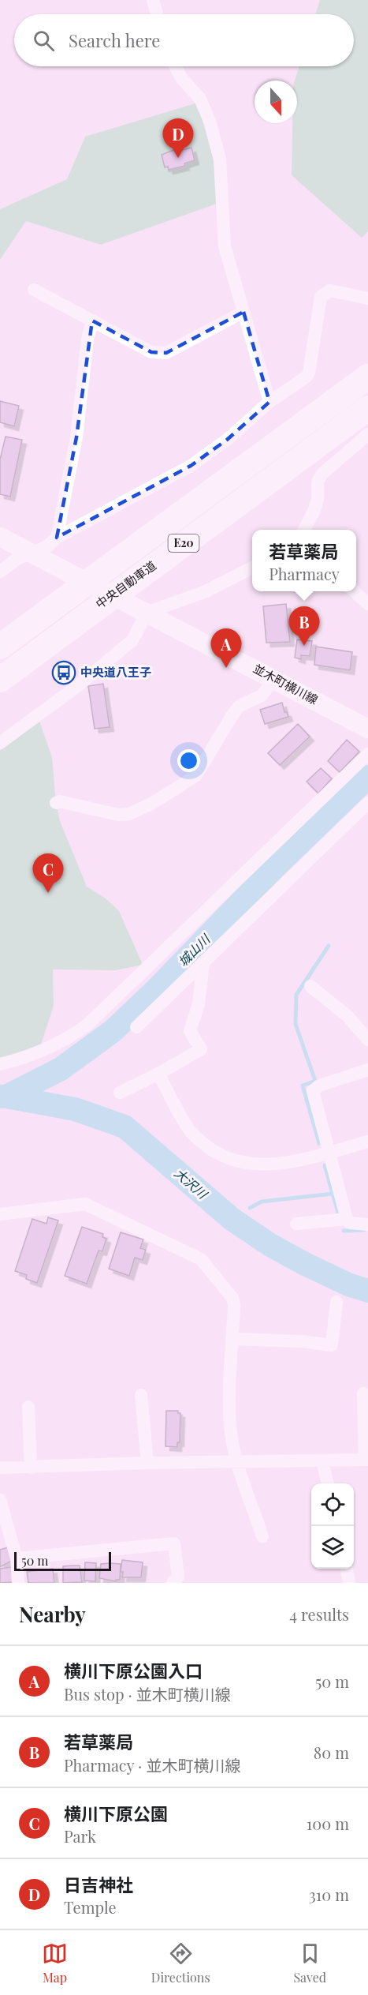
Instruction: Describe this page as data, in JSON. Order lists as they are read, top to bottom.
{
  "streets": {
    "highway": ["E20", "中央自動車道"],
    "street": ["並木町横川線"]
  },
  "water": ["城山川", "大沢川"],
  "places": {
    "bus stop": ["中央道八王子"]
  },
  "scale_bar": "50 m",
  "north": "bottom",
  "page": {
    "search": "Search here",
    "pins": [
      "D",
      "B",
      "A",
      "C"
    ],
    "popup": ["若草薬局", "Pharmacy"],
    "scale": "50 m",
    "heading": ["Nearby", "4 results"],
    "list": [
      {
        "mark": "A",
        "name": "横川下原公園入口",
        "note": "Bus stop · 並木町横川線",
        "value": "50 m"
      },
      {
        "mark": "B",
        "name": "若草薬局",
        "note": "Pharmacy · 並木町横川線",
        "value": "80 m"
      },
      {
        "mark": "C",
        "name": "横川下原公園",
        "note": "Park",
        "value": "100 m"
      },
      {
        "mark": "D",
        "name": "日吉神社",
        "note": "Temple",
        "value": "310 m"
      }
    ],
    "nav": ["Map", "Directions", "Saved"]
  }
}
